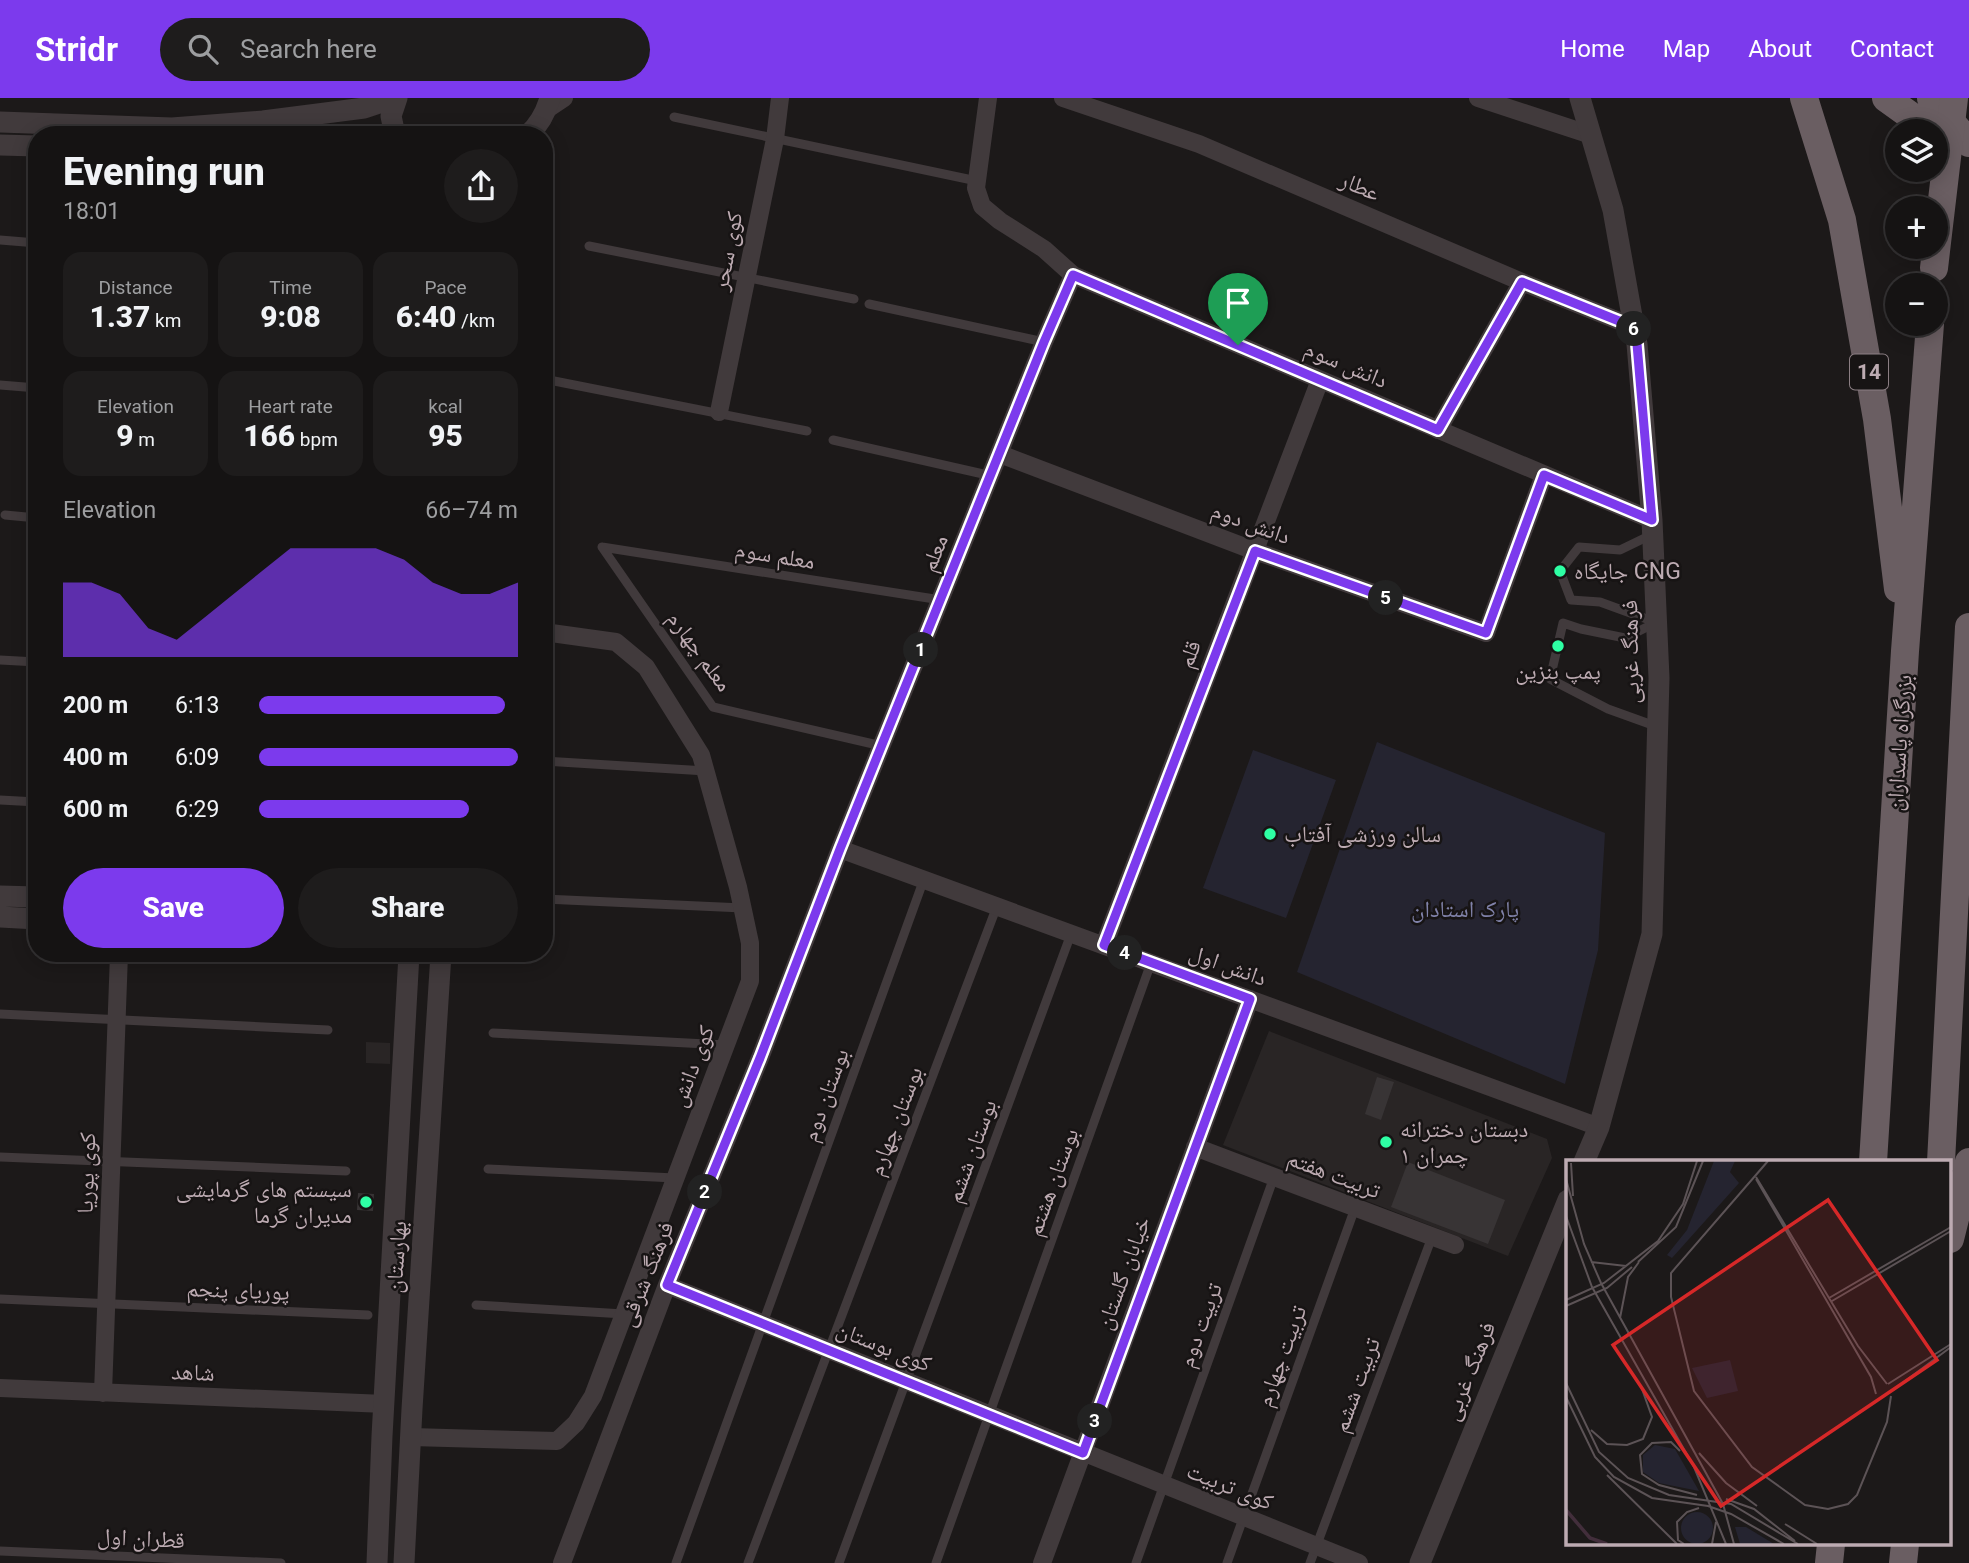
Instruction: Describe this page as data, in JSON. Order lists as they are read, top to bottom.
{
  "streets": {
    "highway": ["14", "بزرگراه پاسداران"],
    "street": [
      "عطار",
      "کوی سحر",
      "دانش سوم",
      "دانش دوم",
      "معلم",
      "فرهنگ غربی",
      "قلم",
      "دانش اول",
      "کوی دانش",
      "کوی پوریا",
      "تربیت هفتم",
      "بهارستان",
      "خیابان گلستان",
      "فرهنگ شرقی",
      "کوی بوستان",
      "شاهد",
      "کوی تربیت"
    ],
    "lane": [
      "معلم سوم",
      "معلم چهارم",
      "بوستان دوم",
      "بوستان چهارم",
      "بوستان ششم",
      "بوستان هشتم",
      "پوریای پنجم",
      "تربیت دوم",
      "تربیت چهارم",
      "تربیت ششم",
      "قطران اول"
    ]
  },
  "crossings": [
    ["عطار", "فرهنگ غربی"],
    ["دانش سوم", "دانش دوم"],
    ["دانش سوم", "معلم"],
    ["دانش سوم", "فرهنگ غربی"],
    ["دانش سوم", "قلم"],
    ["14", "بزرگراه پاسداران"],
    ["دانش دوم", "معلم"],
    ["دانش دوم", "قلم"],
    ["معلم", "معلم سوم"],
    ["معلم", "معلم چهارم"],
    ["معلم", "دانش اول"],
    ["معلم", "فرهنگ شرقی"],
    ["معلم سوم", "معلم چهارم"],
    ["فرهنگ غربی", "دانش اول"],
    ["قلم", "دانش اول"],
    ["دانش اول", "بوستان دوم"],
    ["دانش اول", "بوستان چهارم"],
    ["دانش اول", "بوستان ششم"],
    ["دانش اول", "بوستان هشتم"],
    ["دانش اول", "خیابان گلستان"],
    ["دانش اول", "فرهنگ شرقی"],
    ["کوی دانش", "بهارستان"],
    ["بوستان دوم", "کوی بوستان"],
    ["بوستان چهارم", "کوی بوستان"],
    ["بوستان ششم", "کوی بوستان"],
    ["کوی پوریا", "پوریای پنجم"],
    ["کوی پوریا", "شاهد"],
    ["تربیت هفتم", "خیابان گلستان"],
    ["تربیت هفتم", "تربیت دوم"],
    ["تربیت هفتم", "تربیت چهارم"],
    ["تربیت هفتم", "تربیت ششم"],
    ["بوستان هشتم", "کوی بوستان"],
    ["بهارستان", "شاهد"],
    ["خیابان گلستان", "کوی بوستان"],
    ["خیابان گلستان", "کوی تربیت"],
    ["فرهنگ شرقی", "کوی بوستان"],
    ["تربیت دوم", "کوی تربیت"],
    ["کوی بوستان", "کوی تربیت"],
    ["تربیت چهارم", "کوی تربیت"],
    ["تربیت ششم", "کوی تربیت"]
  ],
  "parks": ["پارک استادان"],
  "places": [
    "جایگاه CNG",
    "پمپ بنزین",
    "سالن ورزشی آفتاب",
    "دبستان دخترانه چمران ۱",
    "سیستم های گرمایشی مدیران گرما"
  ],
  "page": {
    "header": "Stridr",
    "search": "Search here",
    "nav": [
      "Home",
      "Map",
      "About",
      "Contact"
    ],
    "map_buttons": ["+", "−"],
    "heading": ["Evening run", "18:01"],
    "stats": [
      ["Distance", "1.37 km"],
      ["Time", "9:08"],
      ["Pace", "6:40 /km"],
      ["Elevation", "9 m"],
      ["Heart rate", "166 bpm"],
      ["kcal", "95"]
    ],
    "pins": [
      "6",
      "5",
      "1",
      "4",
      "2",
      "3"
    ],
    "chart": ["Elevation", "66–74 m"],
    "list": [
      {
        "name": "200 m",
        "note": "6:13"
      },
      {
        "name": "400 m",
        "note": "6:09"
      },
      {
        "name": "600 m",
        "note": "6:29"
      }
    ],
    "buttons": ["Save", "Share"]
  }
}
